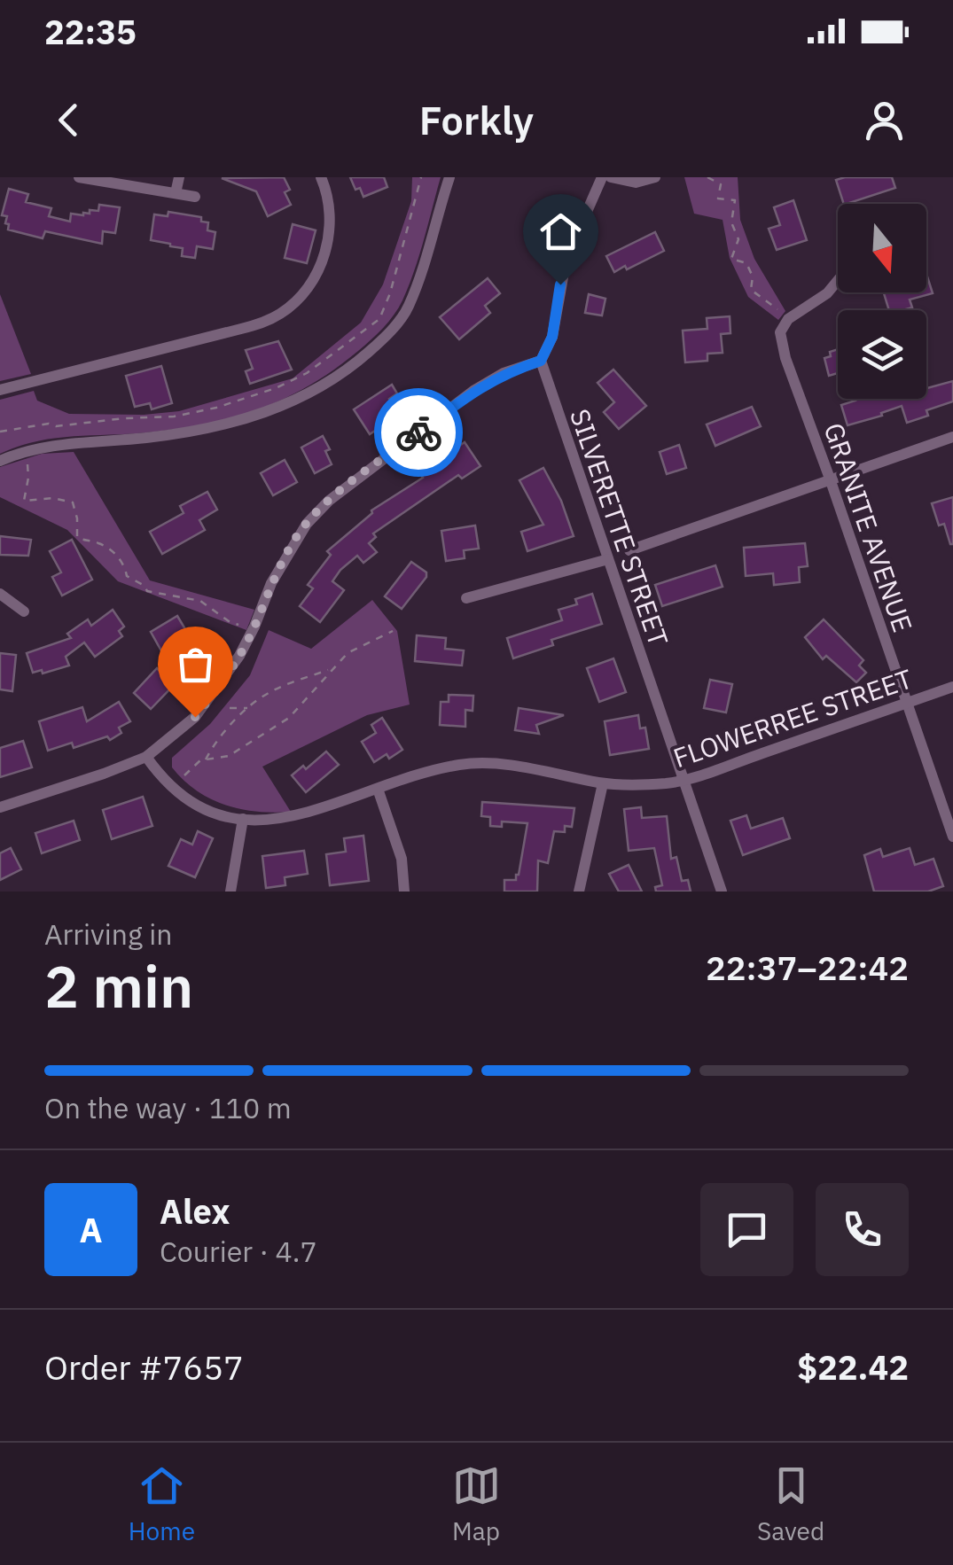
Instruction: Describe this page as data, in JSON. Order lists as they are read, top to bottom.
{
  "streets": {
    "street": ["SILVERETTE STREET", "GRANITE AVENUE", "FLOWERREE STREET"]
  },
  "crossings": [
    ["SILVERETTE STREET", "FLOWERREE STREET"],
    ["GRANITE AVENUE", "FLOWERREE STREET"]
  ],
  "north": "bottom",
  "page": {
    "status": "22:35",
    "header": "Forkly",
    "heading": ["2 min", "Arriving in", "22:37–22:42"],
    "panel": [
      "Alex",
      "Courier · 4.7",
      "Order #7657",
      "$22.42"
    ],
    "bar": "On the way · 110 m",
    "round": "A",
    "tabs": ["Home", "Map", "Saved"]
  }
}
